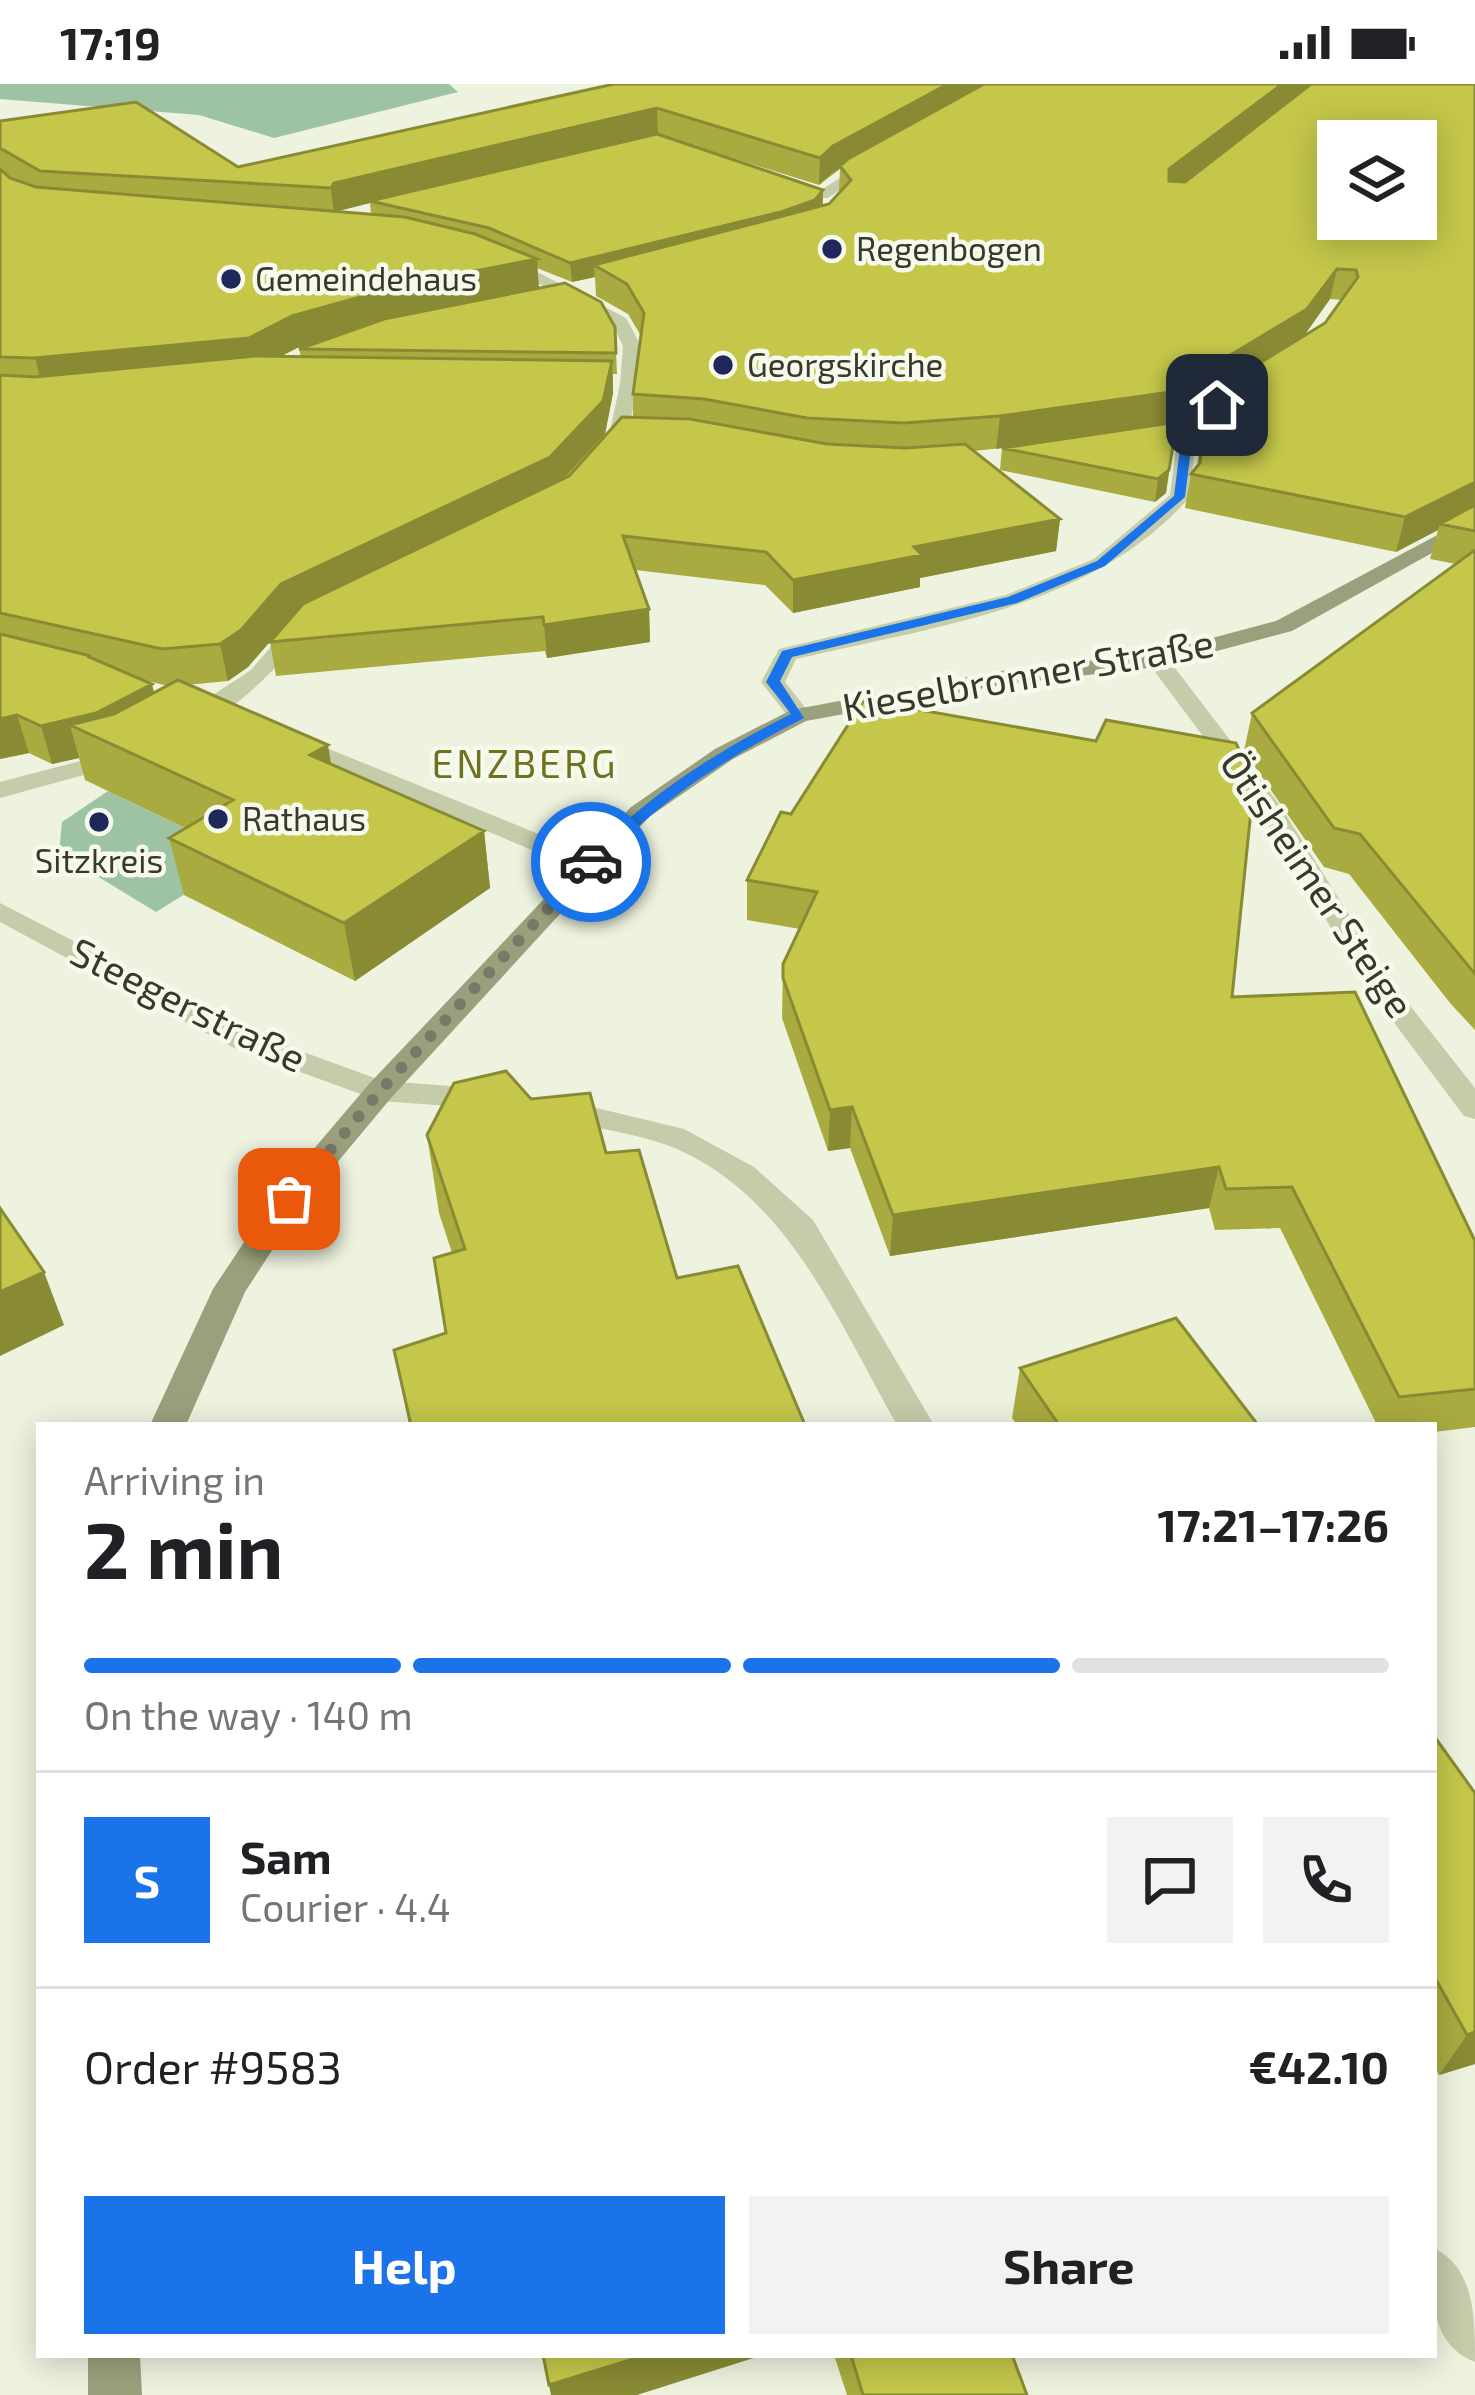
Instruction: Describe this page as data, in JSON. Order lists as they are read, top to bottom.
{
  "streets": {
    "main road": ["Kieselbronner Straße"],
    "street": ["Ötisheimer Steige", "Steegerstraße"]
  },
  "crossings": [
    ["Kieselbronner Straße", "Ötisheimer Steige"],
    ["Kieselbronner Straße", "Steegerstraße"]
  ],
  "districts": ["ENZBERG"],
  "places": [
    "Regenbogen",
    "Gemeindehaus",
    "Georgskirche",
    "Rathaus",
    "Sitzkreis"
  ],
  "page": {
    "status": "17:19",
    "heading": ["2 min", "Arriving in", "17:21–17:26"],
    "panel": [
      "Sam",
      "Courier · 4.4",
      "Order #9583",
      "€42.10"
    ],
    "bar": "On the way · 140 m",
    "round": "S",
    "buttons": ["Help", "Share"]
  }
}
